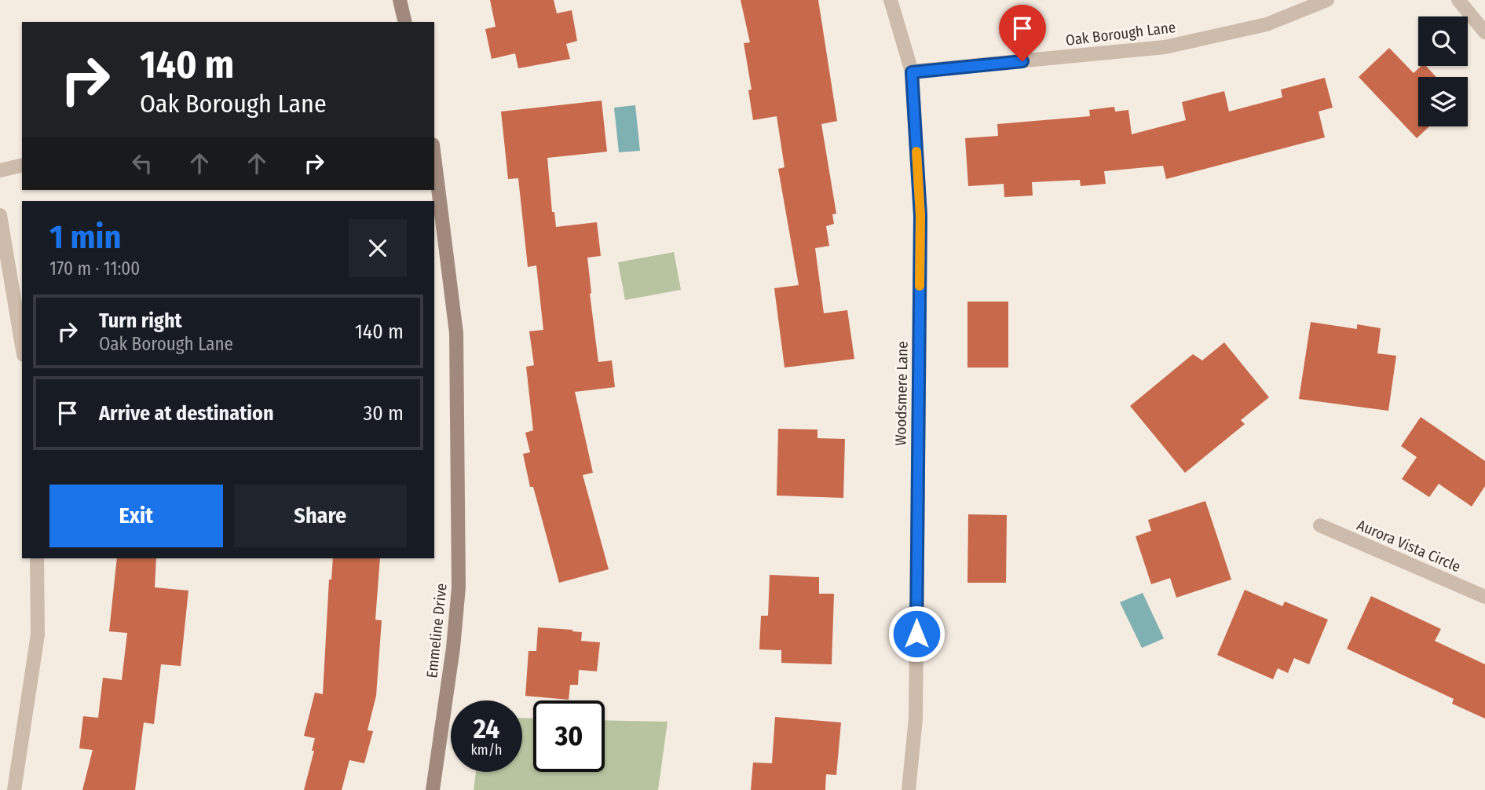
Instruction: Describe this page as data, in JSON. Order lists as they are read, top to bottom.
{
  "streets": {
    "street": [
      "Oak Borough Lane",
      "Woodsmere Lane",
      "Aurora Vista Circle",
      "Emmeline Drive"
    ]
  },
  "crossings": [
    ["Oak Borough Lane", "Woodsmere Lane"]
  ],
  "page": {
    "turn": ["140 m", "Oak Borough Lane"],
    "heading": ["1 min", "170 m · 11:00"],
    "list": [
      {
        "name": "Turn right",
        "note": "Oak Borough Lane",
        "value": "140 m"
      },
      {
        "name": "Arrive at destination",
        "value": "30 m"
      }
    ],
    "buttons": ["Exit", "Share"],
    "speed": "24 km/h",
    "limit": "30"
  }
}
